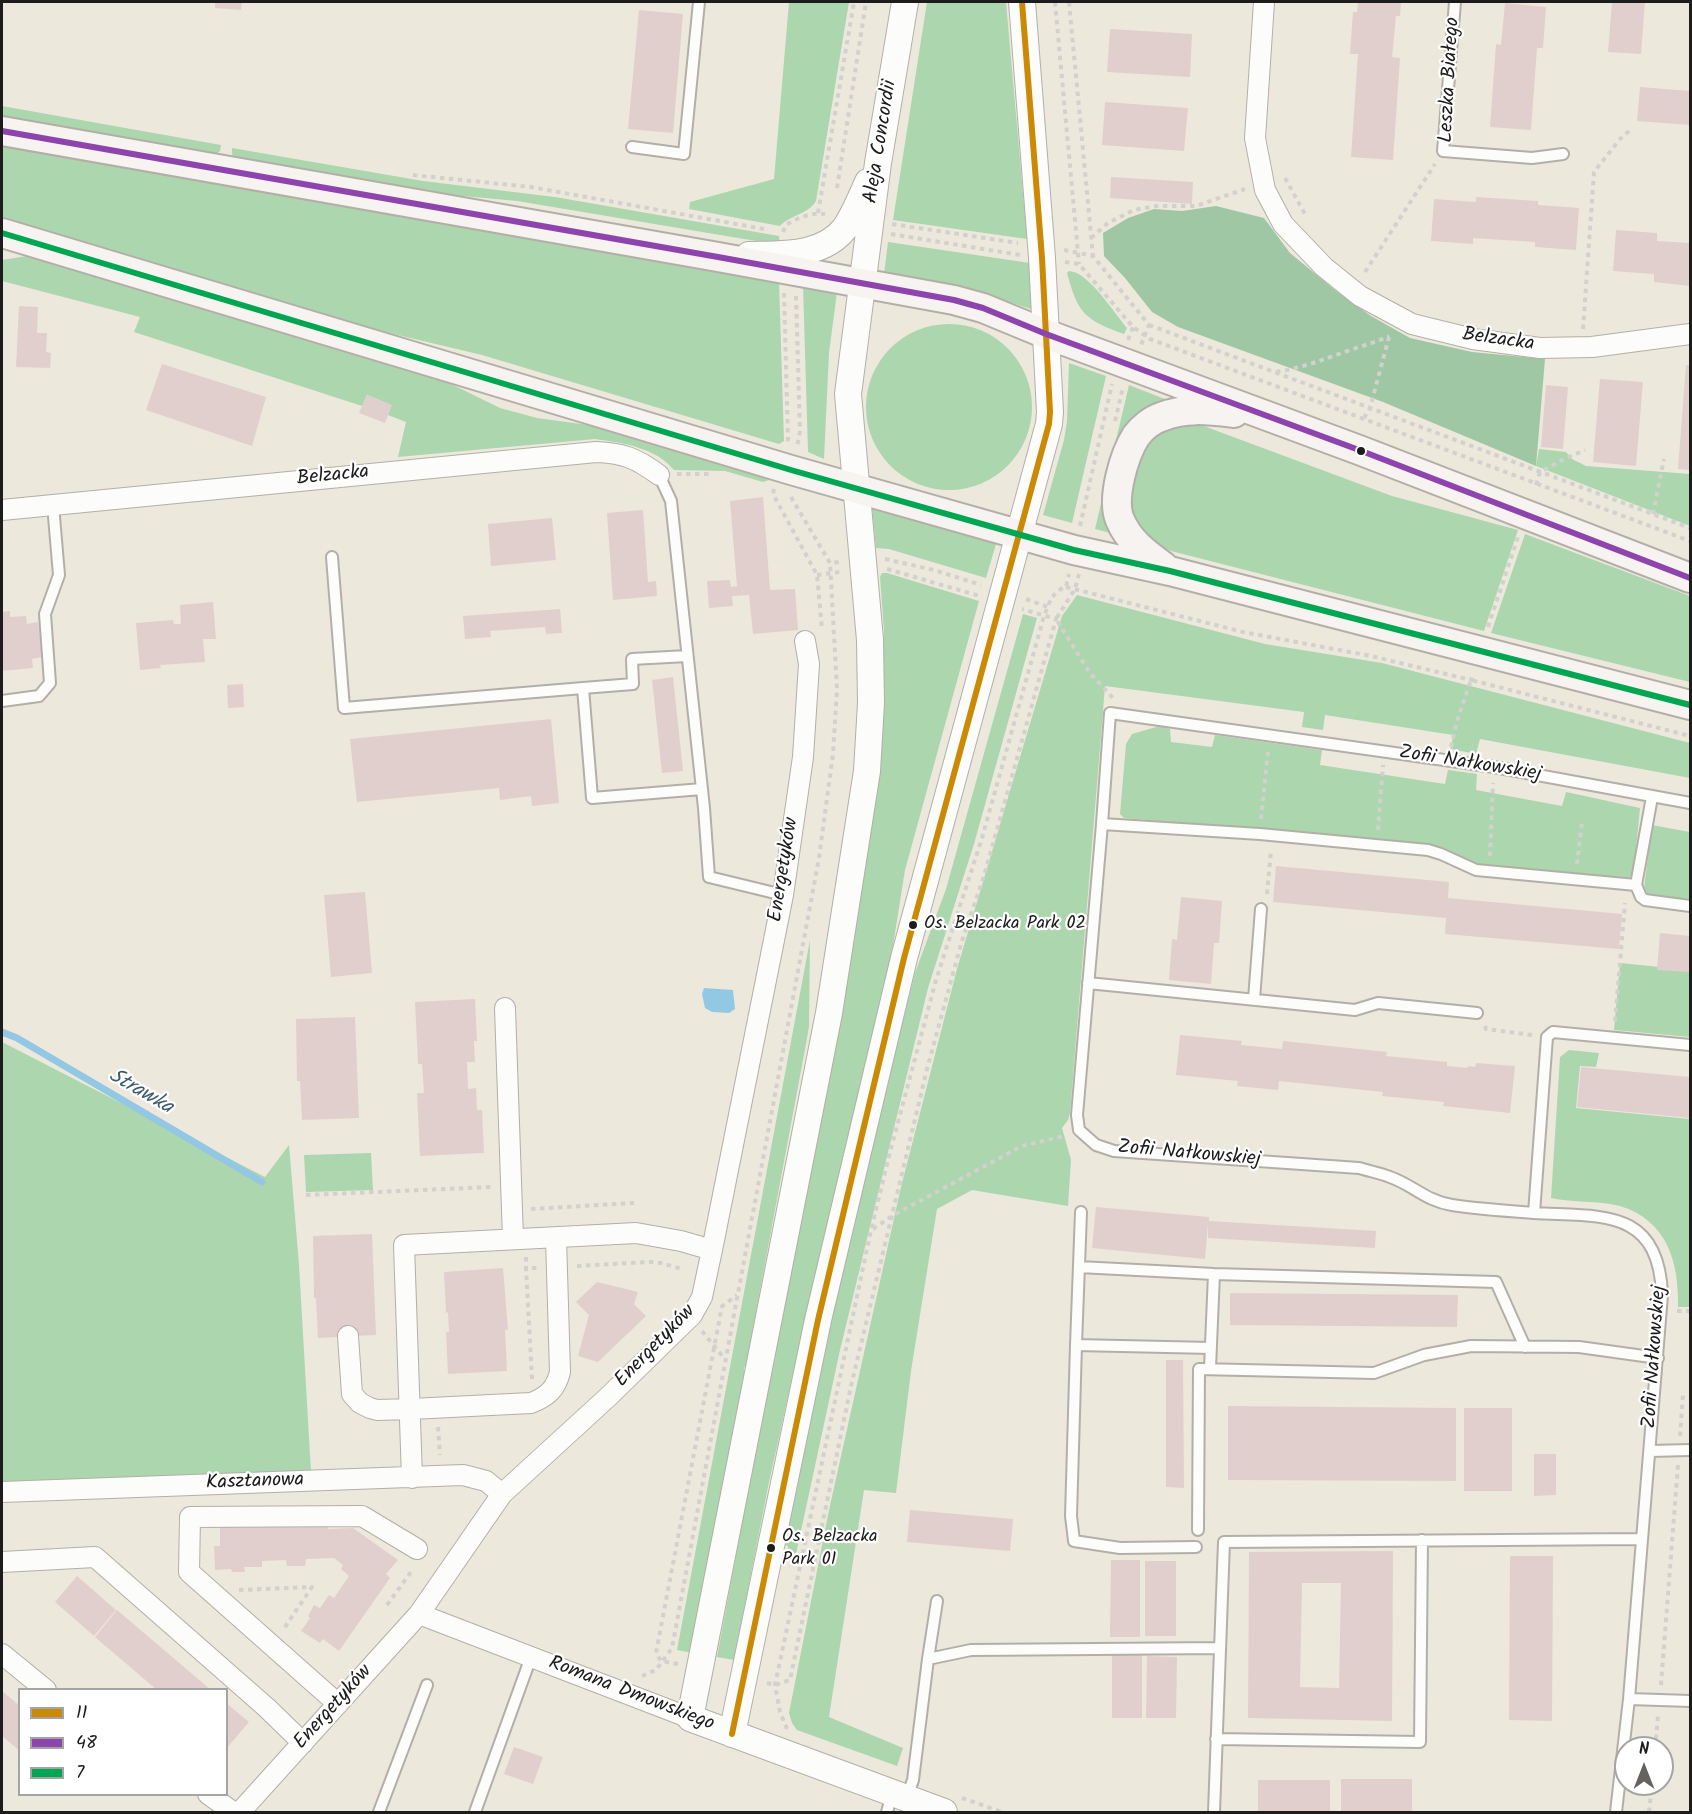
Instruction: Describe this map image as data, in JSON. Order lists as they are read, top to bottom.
{
  "streets": {
    "street": [
      "Aleja Concordii",
      "Belzacka",
      "Energetyków",
      "Kasztanowa",
      "Romana Dmowskiego"
    ],
    "lane": ["Leszka Białego", "Zofii Nałkowskiej"]
  },
  "crossings": [
    ["Aleja Concordii", "Romana Dmowskiego"],
    ["Energetyków", "Kasztanowa"],
    ["Energetyków", "Romana Dmowskiego"]
  ],
  "water": ["Strawka"],
  "places": ["Os. Belzacka Park 02", "Os. Belzacka Park 01"],
  "lines": ["transit line 11", "transit line 48", "transit line 7"],
  "legend": ["11", "48", "7"],
  "north": "top"
}
